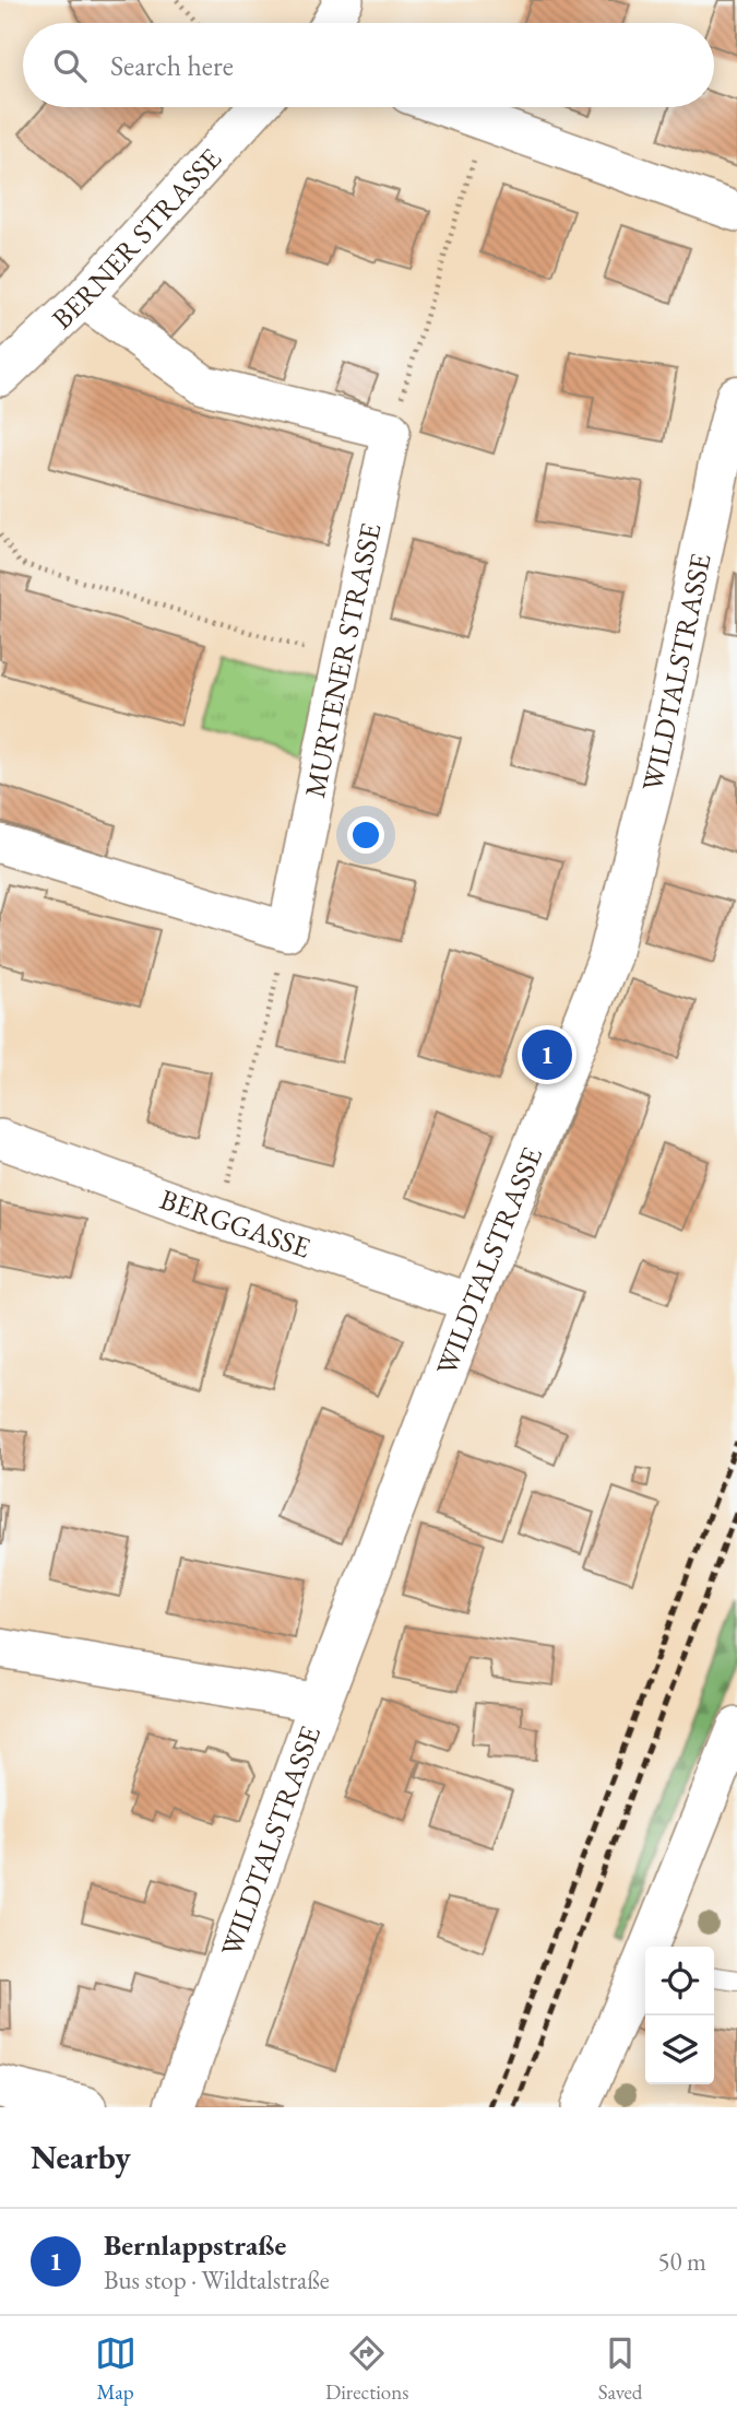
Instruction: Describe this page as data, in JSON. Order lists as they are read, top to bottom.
{
  "streets": {
    "street": [
      "BERNER STRASSE",
      "MURTENER STRASSE",
      "WILDTALSTRASSE",
      "BERGGASSE"
    ]
  },
  "crossings": [
    ["WILDTALSTRASSE", "BERGGASSE"]
  ],
  "page": {
    "search": "Search here",
    "pins": "1",
    "heading": "Nearby",
    "list": [
      {
        "mark": "1",
        "name": "Bernlappstraße",
        "note": "Bus stop · Wildtalstraße",
        "value": "50 m"
      }
    ],
    "nav": ["Map", "Directions", "Saved"]
  }
}
